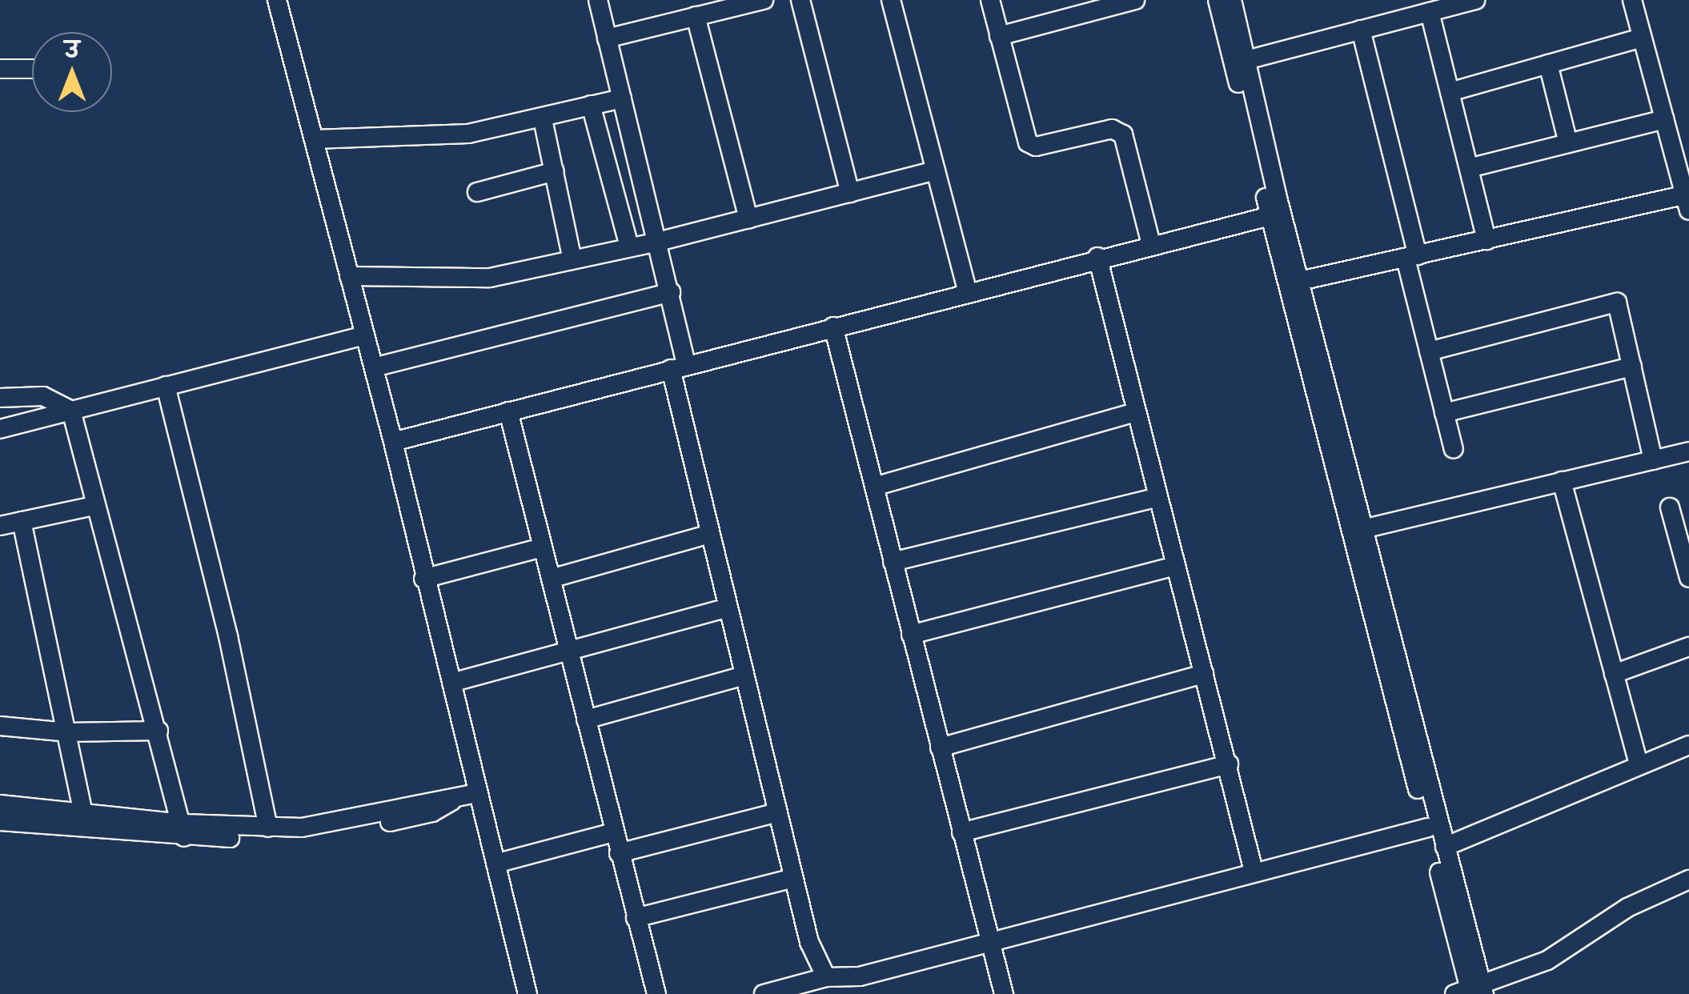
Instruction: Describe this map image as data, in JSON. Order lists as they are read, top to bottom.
{
  "north": "top"
}
